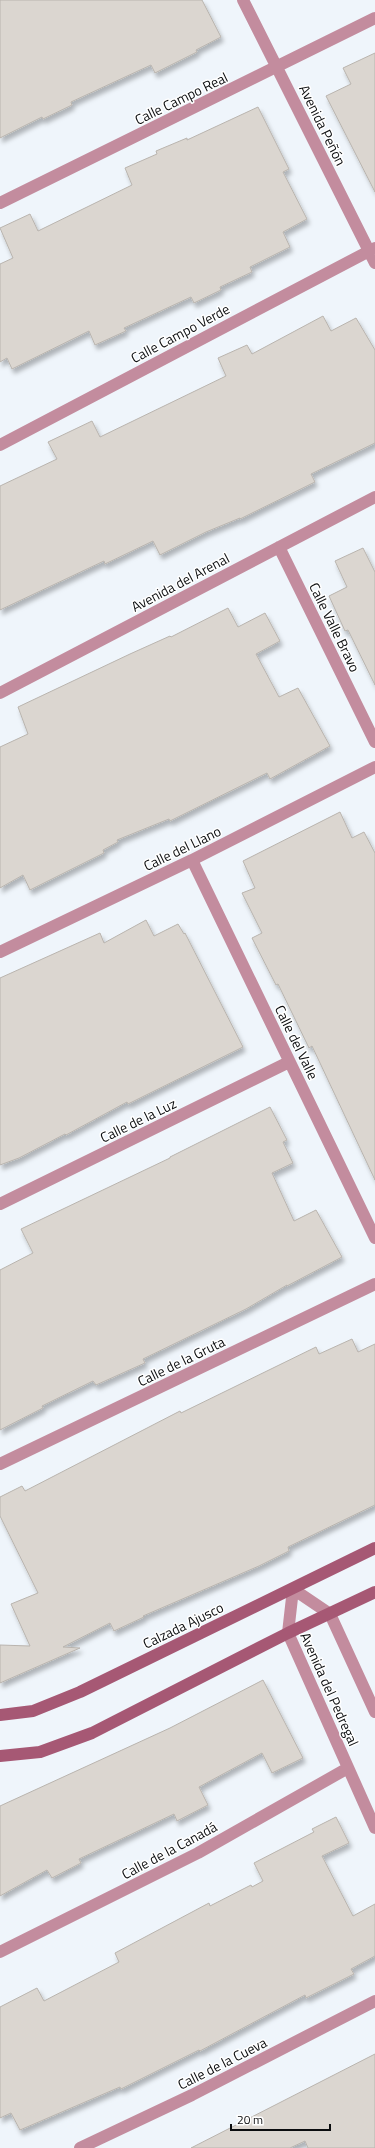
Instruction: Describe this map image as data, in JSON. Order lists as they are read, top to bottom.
{
  "streets": {
    "street": [
      "Calle Campo Real",
      "Avenida Peñón",
      "Calle Campo Verde",
      "Avenida del Arenal",
      "Calle Valle Bravo",
      "Calle del Llano",
      "Calle del Valle",
      "Calle de la Luz",
      "Calle de la Gruta",
      "Calzada Ajusco",
      "Avenida del Pedregal",
      "Calle de la Canadá",
      "Calle de la Cueva"
    ]
  },
  "crossings": [
    ["Calle Campo Real", "Avenida Peñón"],
    ["Avenida Peñón", "Calle Campo Verde"],
    ["Avenida del Arenal", "Calle Valle Bravo"],
    ["Calle del Llano", "Calle del Valle"],
    ["Calle del Valle", "Calle de la Luz"],
    ["Calzada Ajusco", "Avenida del Pedregal"],
    ["Avenida del Pedregal", "Calle de la Canadá"]
  ],
  "scale_bar": "20 m"
}
